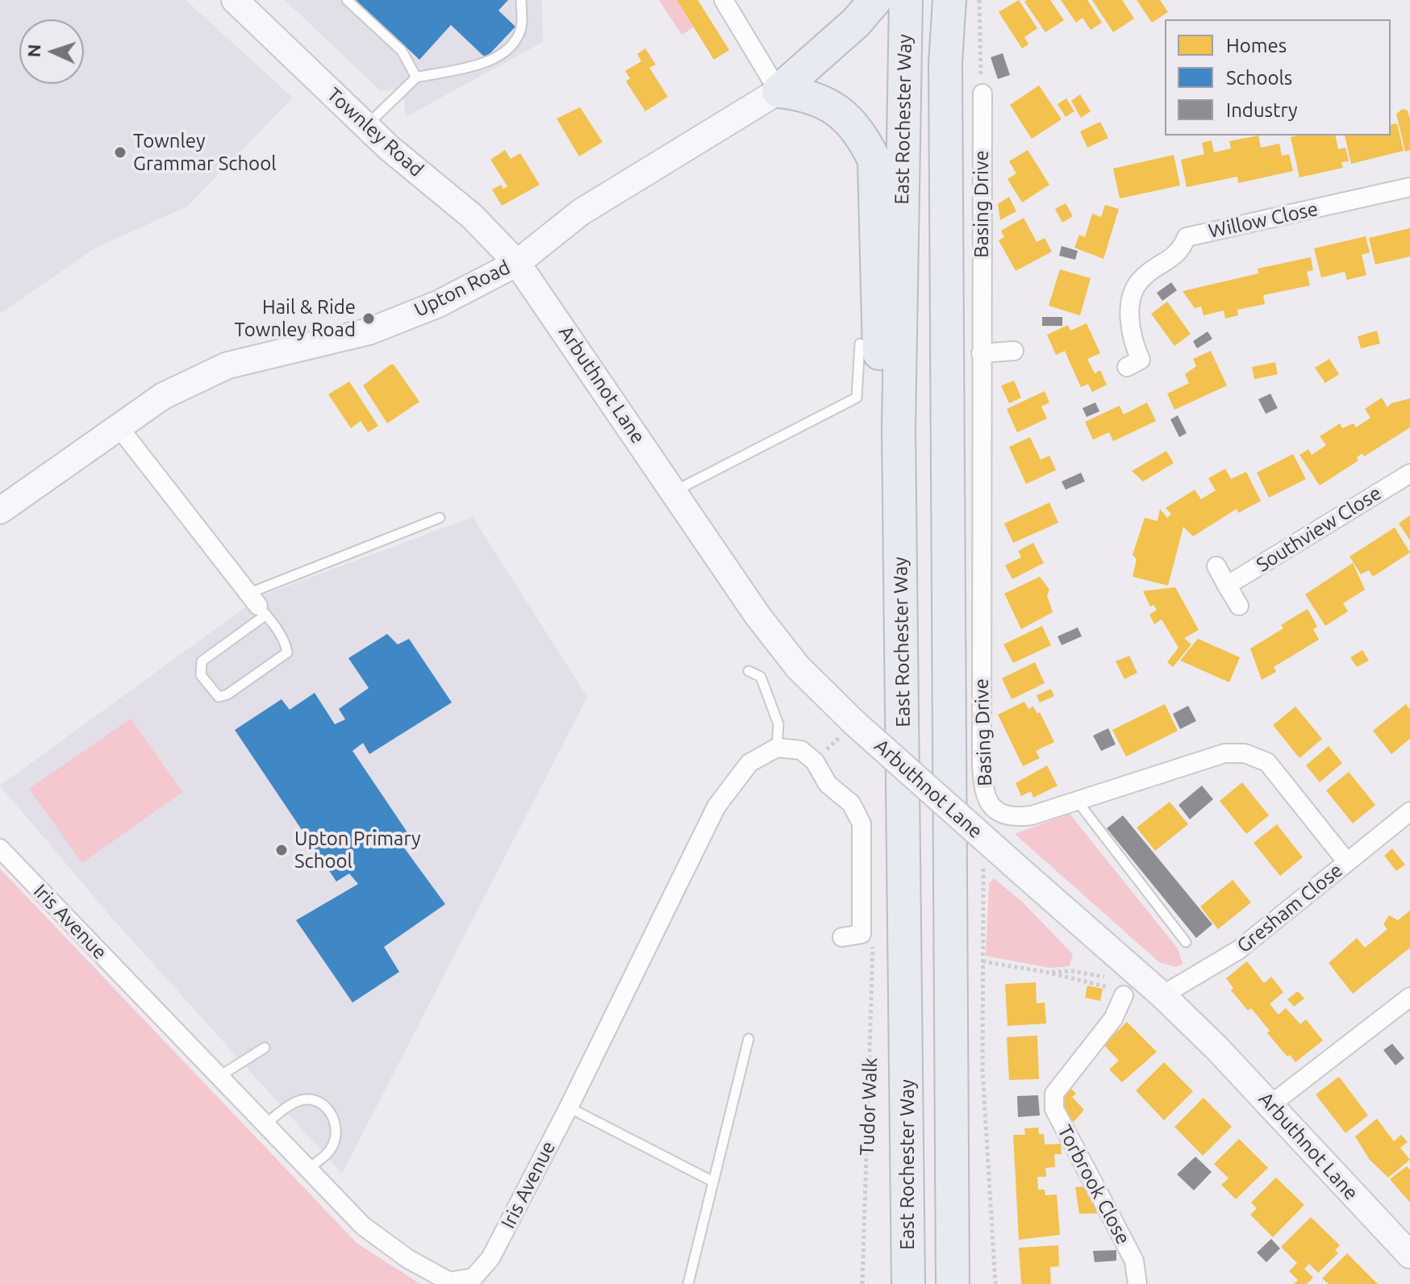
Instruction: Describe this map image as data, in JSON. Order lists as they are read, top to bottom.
{
  "streets": {
    "highway": ["East Rochester Way"],
    "street": [
      "Townley Road",
      "Basing Drive",
      "Willow Close",
      "Upton Road",
      "Arbuthnot Lane",
      "Southview Close",
      "Gresham Close",
      "Iris Avenue",
      "Torbrook Close"
    ],
    "path": ["Tudor Walk"]
  },
  "crossings": [
    ["Townley Road", "Upton Road"],
    ["Townley Road", "Arbuthnot Lane"],
    ["Basing Drive", "Gresham Close"],
    ["Upton Road", "Arbuthnot Lane"],
    ["Arbuthnot Lane", "Gresham Close"]
  ],
  "places": ["Townley Grammar School", "Hail & Ride Townley Road", "Upton Primary School"],
  "legend": ["Homes", "Schools", "Industry"],
  "north": "left"
}
